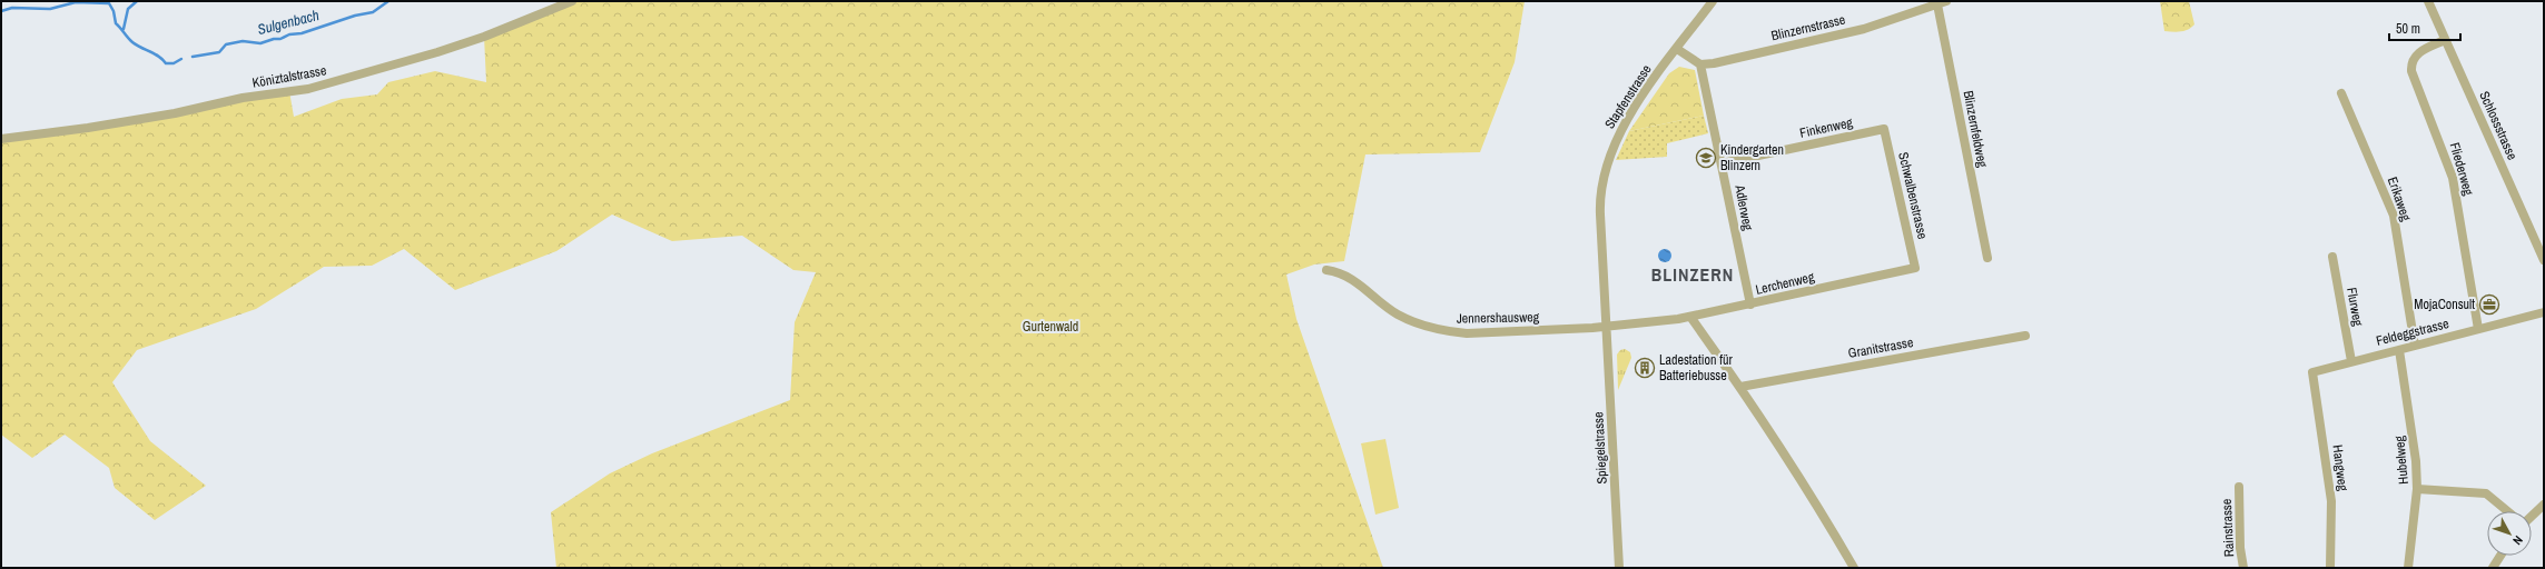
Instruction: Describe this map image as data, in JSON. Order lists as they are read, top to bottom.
{
  "streets": {
    "street": [
      "Blinzernstrasse",
      "Köniztalstrasse",
      "Stapfenstrasse",
      "Schlossstrasse",
      "Finkenweg",
      "Blinzernfeldweg",
      "Fliederweg",
      "Schwalbenstrasse",
      "Erikaweg",
      "Adlerweg",
      "Lerchenweg",
      "Flurweg",
      "Jennershausweg",
      "Feldeggstrasse",
      "Granitstrasse",
      "Spiegelstrasse",
      "Hubelweg",
      "Hangweg",
      "Rainstrasse"
    ]
  },
  "crossings": [
    ["Blinzernstrasse", "Blinzernfeldweg"],
    ["Blinzernstrasse", "Adlerweg"],
    ["Stapfenstrasse", "Lerchenweg"],
    ["Stapfenstrasse", "Jennershausweg"],
    ["Stapfenstrasse", "Spiegelstrasse"],
    ["Schlossstrasse", "Fliederweg"],
    ["Finkenweg", "Schwalbenstrasse"],
    ["Finkenweg", "Adlerweg"],
    ["Fliederweg", "Feldeggstrasse"],
    ["Schwalbenstrasse", "Lerchenweg"],
    ["Erikaweg", "Feldeggstrasse"],
    ["Adlerweg", "Lerchenweg"],
    ["Lerchenweg", "Jennershausweg"],
    ["Lerchenweg", "Spiegelstrasse"],
    ["Flurweg", "Feldeggstrasse"],
    ["Jennershausweg", "Spiegelstrasse"],
    ["Feldeggstrasse", "Hubelweg"],
    ["Feldeggstrasse", "Hangweg"]
  ],
  "districts": ["BLINZERN"],
  "water": ["Sulgenbach"],
  "parks": ["Gurtenwald"],
  "places": {
    "school or university": ["Kindergarten Blinzern"],
    "office": ["MojaConsult"],
    "building": ["Ladestation für Batteriebusse"]
  },
  "scale_bar": "50 m",
  "north": "bottom right"
}
